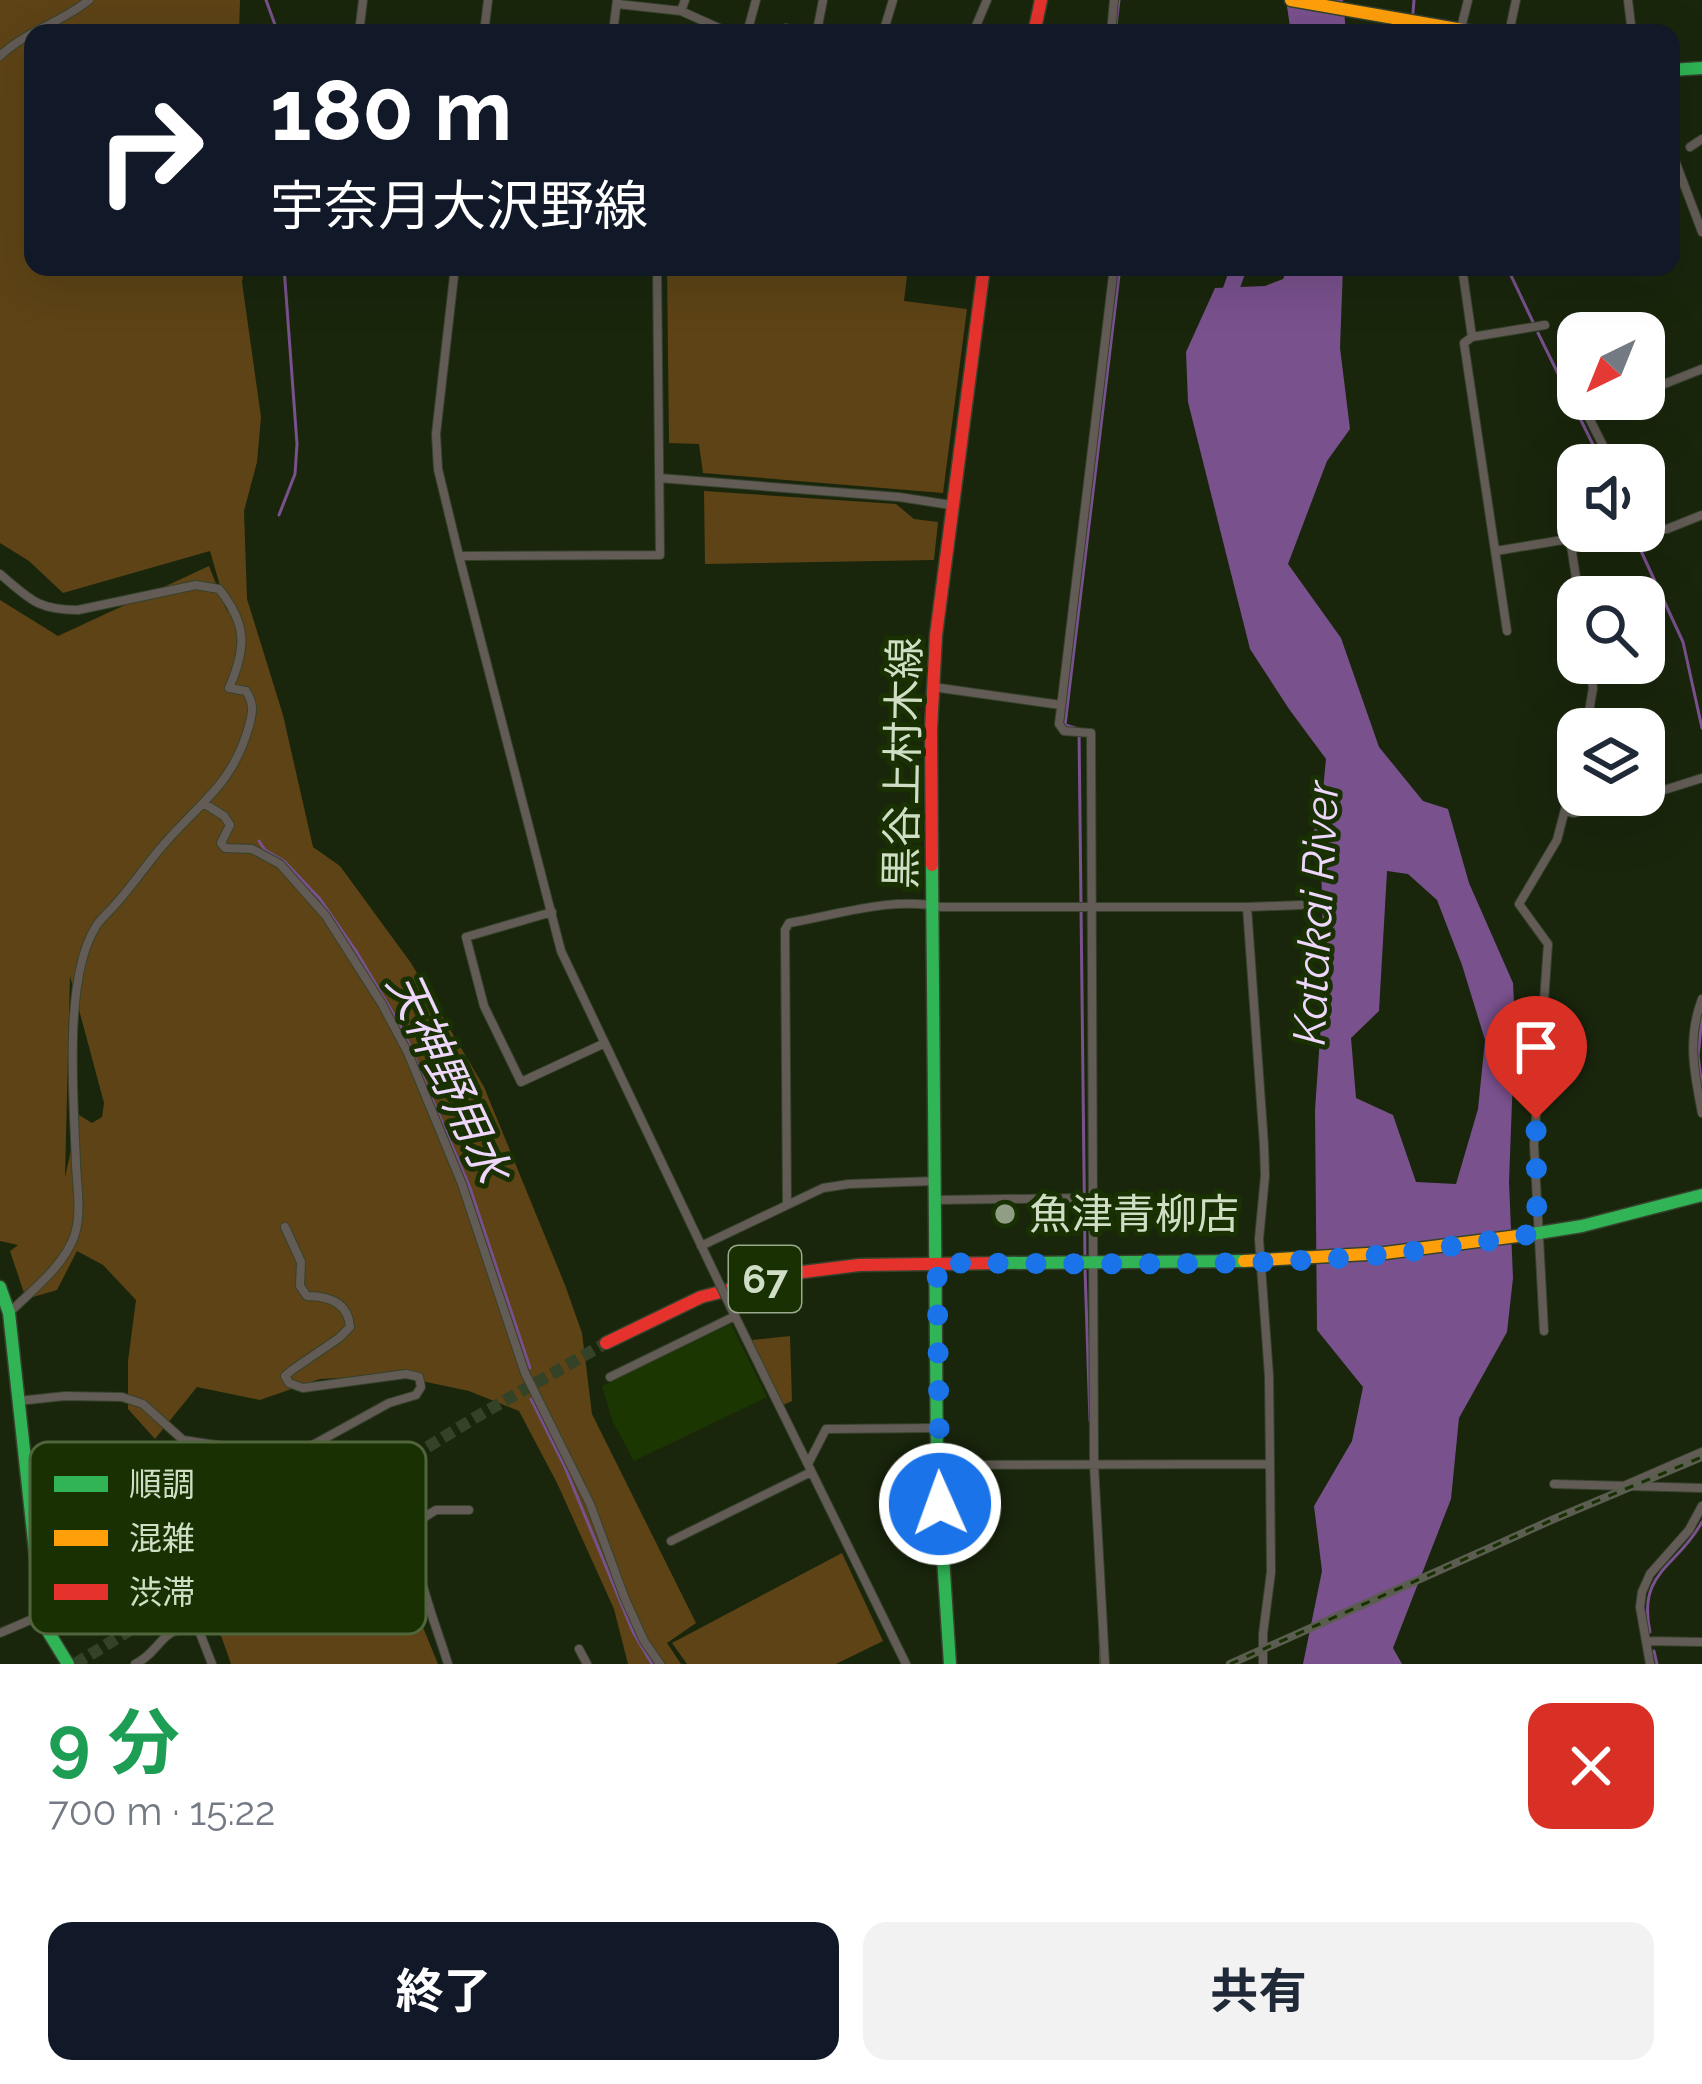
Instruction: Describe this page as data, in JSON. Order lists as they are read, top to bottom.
{
  "streets": {
    "main road": ["黒谷上村木線", "67"]
  },
  "crossings": [
    ["黒谷上村木線", "67"]
  ],
  "water": ["Katakai River", "天神野用水"],
  "places": ["魚津青柳店"],
  "legend": ["順調", "混雑", "渋滞"],
  "north": "bottom left",
  "page": {
    "turn": ["180 m", "宇奈月大沢野線"],
    "heading": ["9 分", "700 m · 15:22"],
    "buttons": ["終了", "共有"]
  }
}
